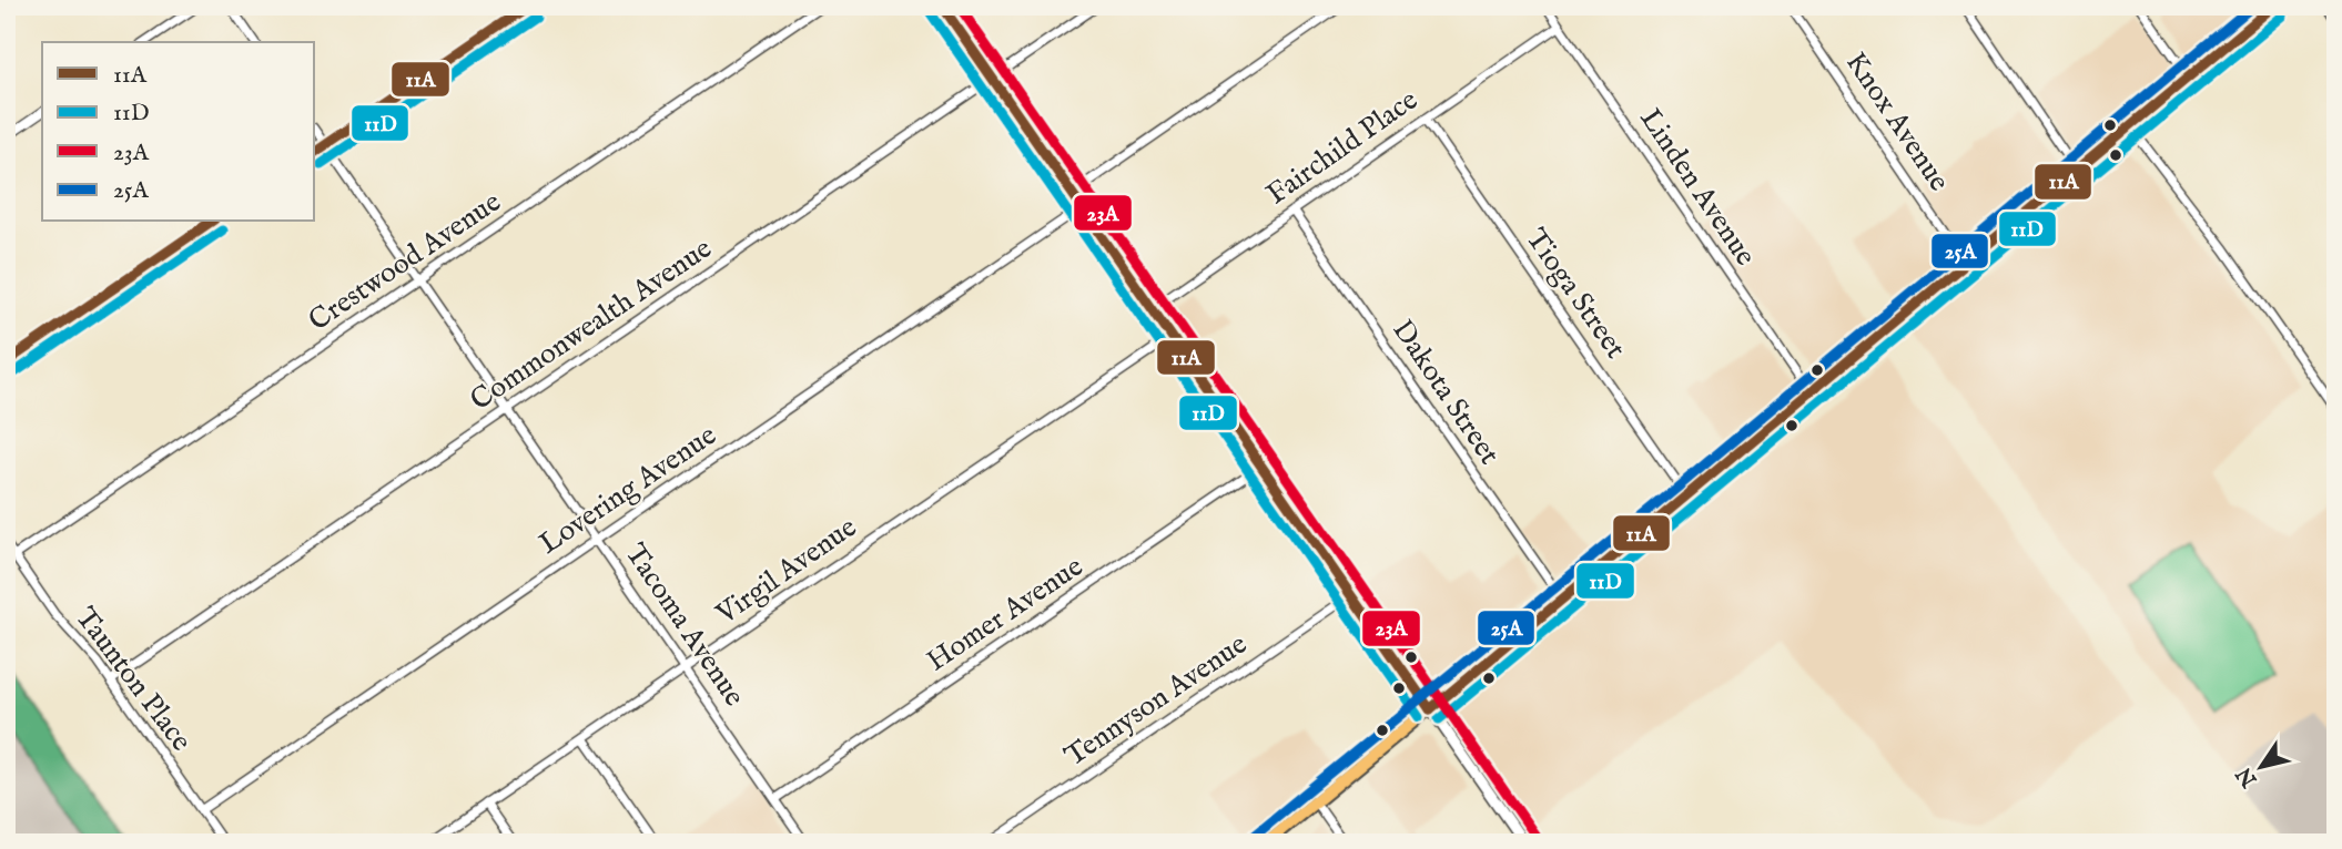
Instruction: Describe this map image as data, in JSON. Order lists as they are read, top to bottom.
{
  "streets": {
    "street": [
      "Knox Avenue",
      "Fairchild Place",
      "Linden Avenue",
      "Crestwood Avenue",
      "Tioga Street",
      "Commonwealth Avenue",
      "Dakota Street",
      "Lovering Avenue",
      "Virgil Avenue",
      "Homer Avenue",
      "Tacoma Avenue",
      "Taunton Place",
      "Tennyson Avenue"
    ]
  },
  "crossings": [
    ["Fairchild Place", "Linden Avenue"],
    ["Fairchild Place", "Tioga Street"],
    ["Fairchild Place", "Dakota Street"],
    ["Crestwood Avenue", "Tacoma Avenue"],
    ["Crestwood Avenue", "Taunton Place"],
    ["Commonwealth Avenue", "Tacoma Avenue"],
    ["Commonwealth Avenue", "Taunton Place"],
    ["Lovering Avenue", "Tacoma Avenue"],
    ["Lovering Avenue", "Taunton Place"],
    ["Virgil Avenue", "Tacoma Avenue"],
    ["Homer Avenue", "Tacoma Avenue"]
  ],
  "lines": [
    "transit line 11A",
    "transit line 23A",
    "transit line 25A",
    "transit line 11D"
  ],
  "legend": [
    "11A",
    "11D",
    "23A",
    "25A"
  ],
  "north": "bottom left"
}
